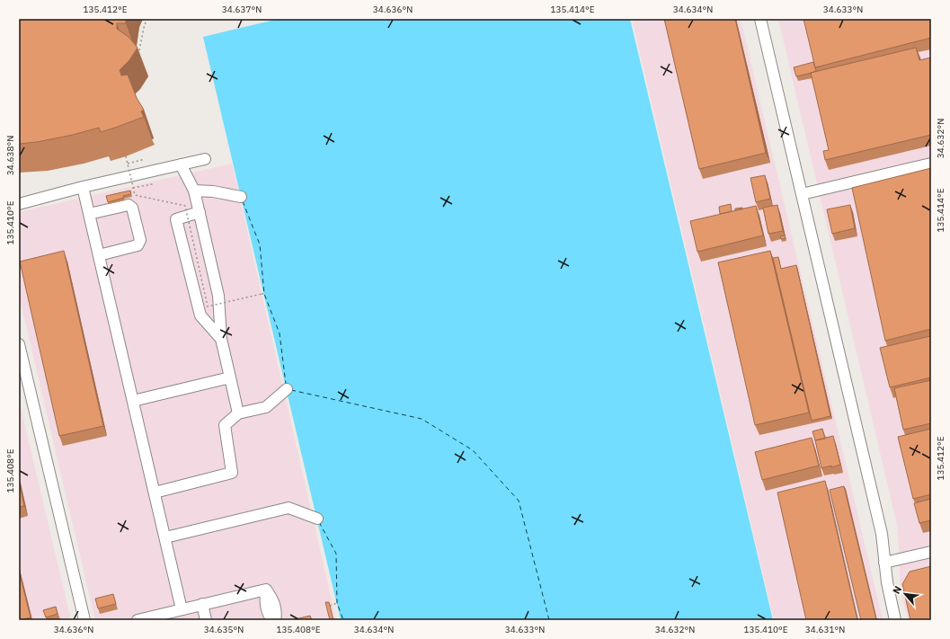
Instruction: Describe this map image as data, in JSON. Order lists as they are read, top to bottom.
{
  "north": "top left",
  "coordinates": [
    "135.412°E",
    "34.637°N",
    "34.636°N",
    "135.414°E",
    "34.634°N",
    "34.633°N",
    "34.632°N",
    "34.638°N",
    "135.410°E",
    "135.408°E",
    "34.635°N",
    "34.631°N"
  ]
}
